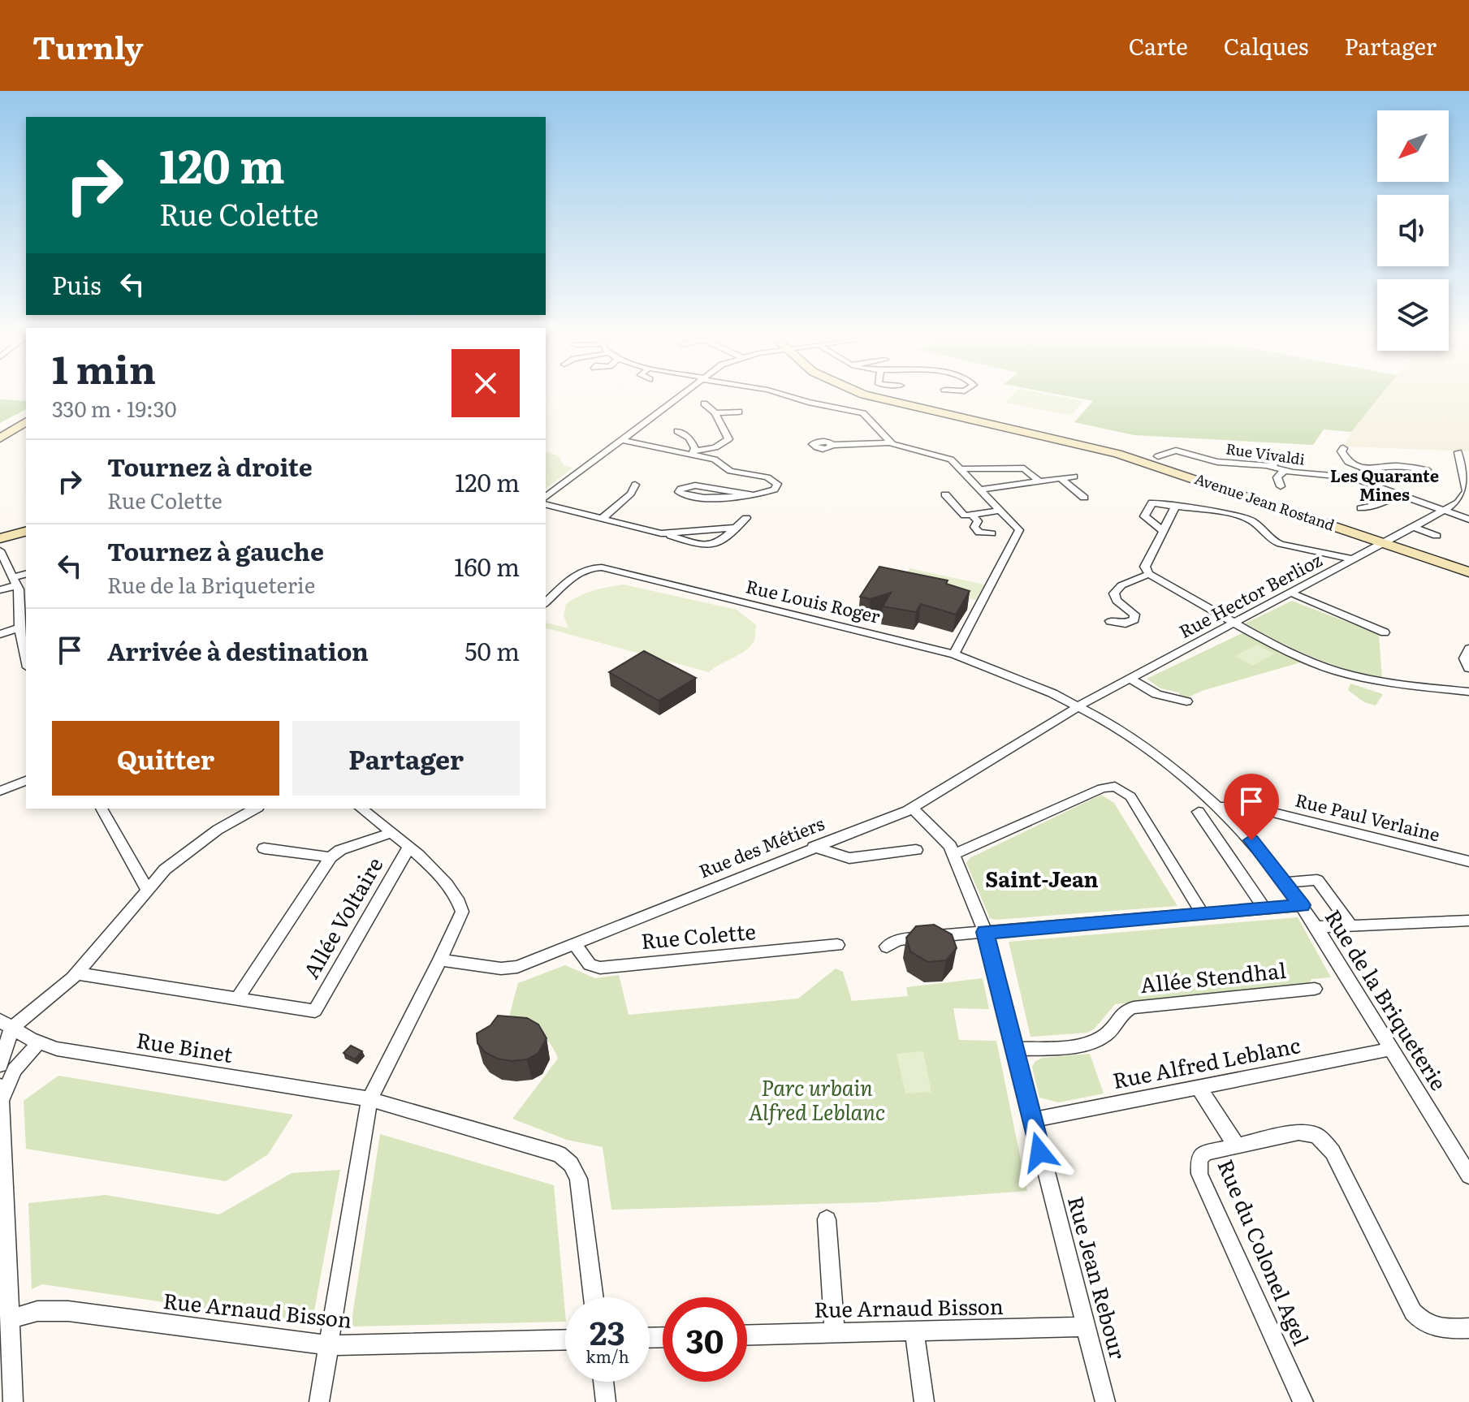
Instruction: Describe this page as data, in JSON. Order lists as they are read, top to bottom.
{
  "streets": {
    "street": [
      "Rue Vivaldi",
      "Avenue Jean Rostand",
      "Rue Hector Berlioz",
      "Rue Louis Roger",
      "Rue Paul Verlaine",
      "Rue des Métiers",
      "Allée Voltaire",
      "Rue Colette",
      "Allée Stendhal",
      "Rue de la Briqueterie",
      "Rue Binet",
      "Rue Alfred Leblanc",
      "Rue du Colonel Agel",
      "Rue Jean Rebour",
      "Rue Arnaud Bisson"
    ]
  },
  "crossings": [
    ["Rue Vivaldi", "Rue Hector Berlioz"],
    ["Avenue Jean Rostand", "Rue Hector Berlioz"],
    ["Rue Hector Berlioz", "Rue Louis Roger"],
    ["Rue Hector Berlioz", "Rue des Métiers"],
    ["Rue Hector Berlioz", "Rue de la Briqueterie"],
    ["Rue Louis Roger", "Rue des Métiers"],
    ["Rue Louis Roger", "Rue de la Briqueterie"],
    ["Rue Paul Verlaine", "Rue de la Briqueterie"],
    ["Rue des Métiers", "Rue Colette"],
    ["Rue des Métiers", "Rue de la Briqueterie"],
    ["Rue des Métiers", "Rue Jean Rebour"],
    ["Allée Stendhal", "Rue Jean Rebour"],
    ["Rue de la Briqueterie", "Rue Alfred Leblanc"],
    ["Rue Alfred Leblanc", "Rue Jean Rebour"],
    ["Rue Jean Rebour", "Rue Arnaud Bisson"]
  ],
  "districts": ["Les Quarante Mines", "Saint-Jean"],
  "parks": ["Parc urbain Alfred Leblanc"],
  "north": "bottom left",
  "page": {
    "header": "Turnly",
    "nav": ["Carte", "Calques", "Partager"],
    "turn": ["120 m", "Rue Colette"],
    "then": "Puis",
    "heading": ["1 min", "330 m · 19:30"],
    "list": [
      {
        "name": "Tournez à droite",
        "note": "Rue Colette",
        "value": "120 m"
      },
      {
        "name": "Tournez à gauche",
        "note": "Rue de la Briqueterie",
        "value": "160 m"
      },
      {
        "name": "Arrivée à destination",
        "value": "50 m"
      }
    ],
    "buttons": ["Quitter", "Partager"],
    "speed": "23 km/h",
    "limit": "30"
  }
}
